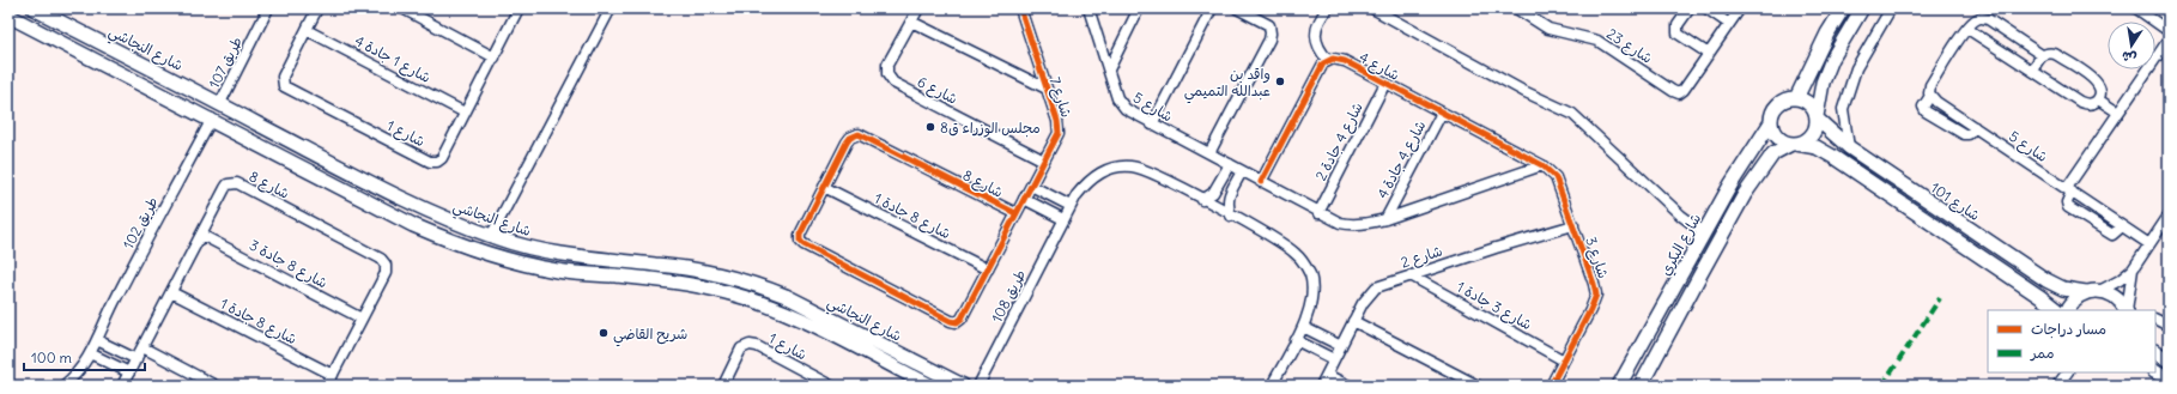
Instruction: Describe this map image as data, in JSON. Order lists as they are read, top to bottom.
{
  "streets": {
    "main road": ["شارع النجاشي", "شارع 101", "شارع البكري"],
    "street": [
      "شارع 23",
      "شارع 1 جادة 4",
      "طريق 107",
      "شارع 4",
      "شارع 6",
      "شارع 7",
      "شارع 5",
      "شارع 1",
      "شارع 4 جادة 2",
      "شارع 4 جادة 4",
      "شارع 8",
      "شارع 8 جادة 1",
      "طريق 102",
      "شارع 2",
      "شارع 3",
      "شارع 8 جادة 3",
      "طريق 108",
      "شارع 3 جادة 1"
    ]
  },
  "crossings": [
    ["شارع النجاشي", "طريق 107"],
    ["شارع النجاشي", "طريق 102"],
    ["شارع 1 جادة 4", "شارع 1"],
    ["شارع 4", "شارع 4 جادة 2"],
    ["شارع 4", "شارع 4 جادة 4"],
    ["شارع 4", "شارع 3"],
    ["شارع 6", "شارع 7"],
    ["شارع 7", "شارع 8"],
    ["شارع 8", "شارع 8 جادة 1"],
    ["شارع 8", "شارع 8 جادة 3"],
    ["شارع 101", "شارع البكري"],
    ["شارع 2", "شارع 3"],
    ["شارع 2", "شارع 3 جادة 1"],
    ["شارع 3", "شارع 3 جادة 1"]
  ],
  "places": ["واقد بن عبدالله التميمي", "مجلس الوزراء ق8", "شريح القاضي"],
  "legend": ["مسار دراجات", "ممر"],
  "scale_bar": "100 m",
  "north": "bottom"
}
